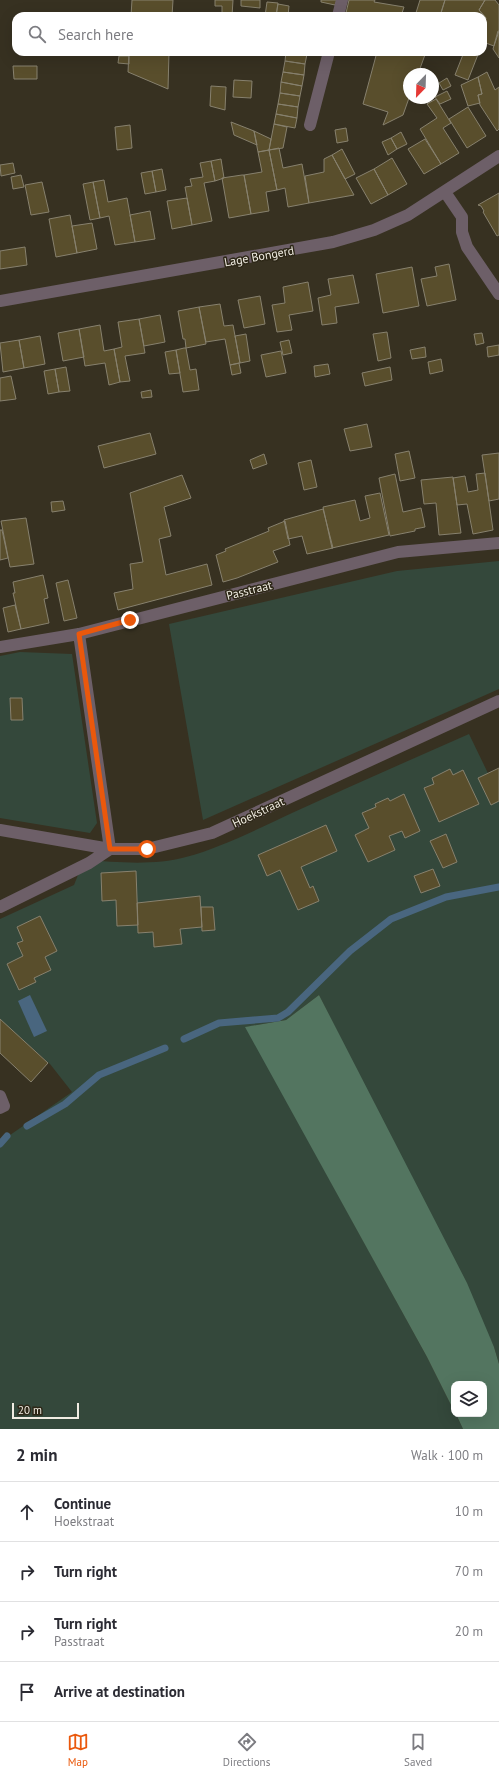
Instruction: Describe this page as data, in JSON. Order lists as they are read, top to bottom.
{
  "streets": {
    "street": ["Lage Bongerd", "Passtraat", "Hoekstraat"]
  },
  "scale_bar": "20 m",
  "north": "bottom left",
  "page": {
    "search": "Search here",
    "scale": "20 m",
    "heading": ["2 min", "Walk · 100 m"],
    "list": [
      ["Continue", "Hoekstraat", "10 m"],
      ["Turn right", "70 m"],
      ["Turn right", "Passtraat", "20 m"],
      "Arrive at destination"
    ],
    "nav": ["Map", "Directions", "Saved"]
  }
}
